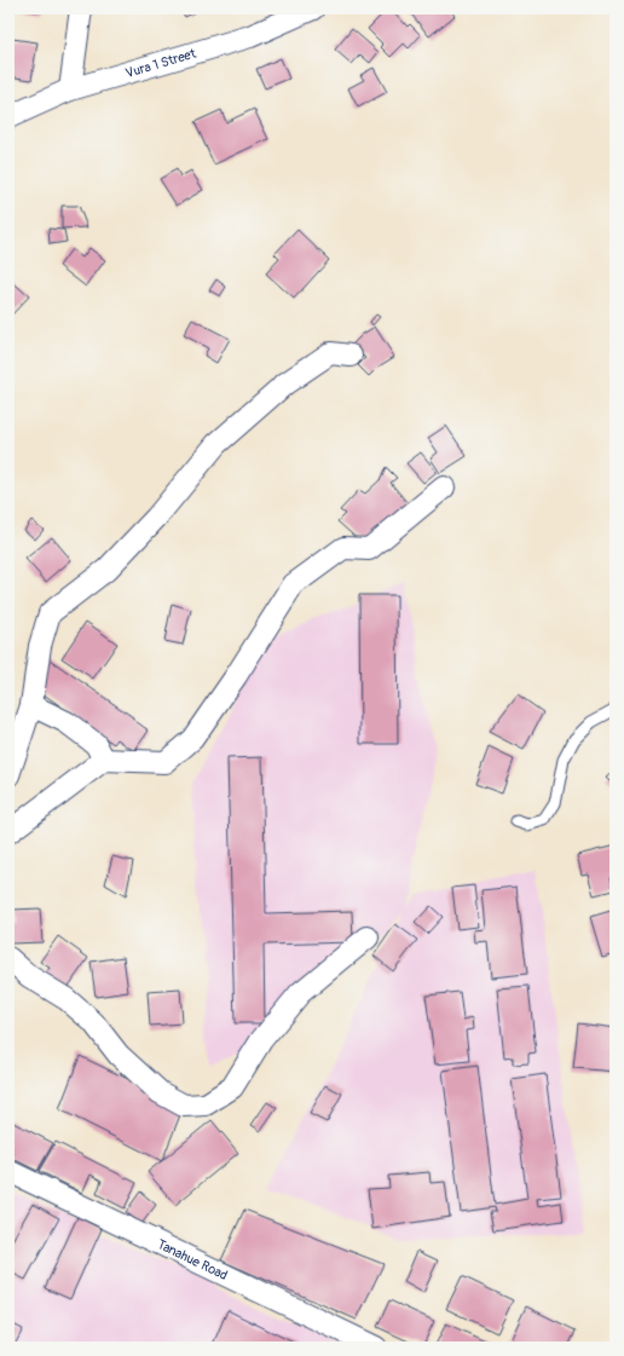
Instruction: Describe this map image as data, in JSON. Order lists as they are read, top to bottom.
{
  "streets": {
    "street": ["Vura 1 Street", "Tanahue Road"]
  }
}
